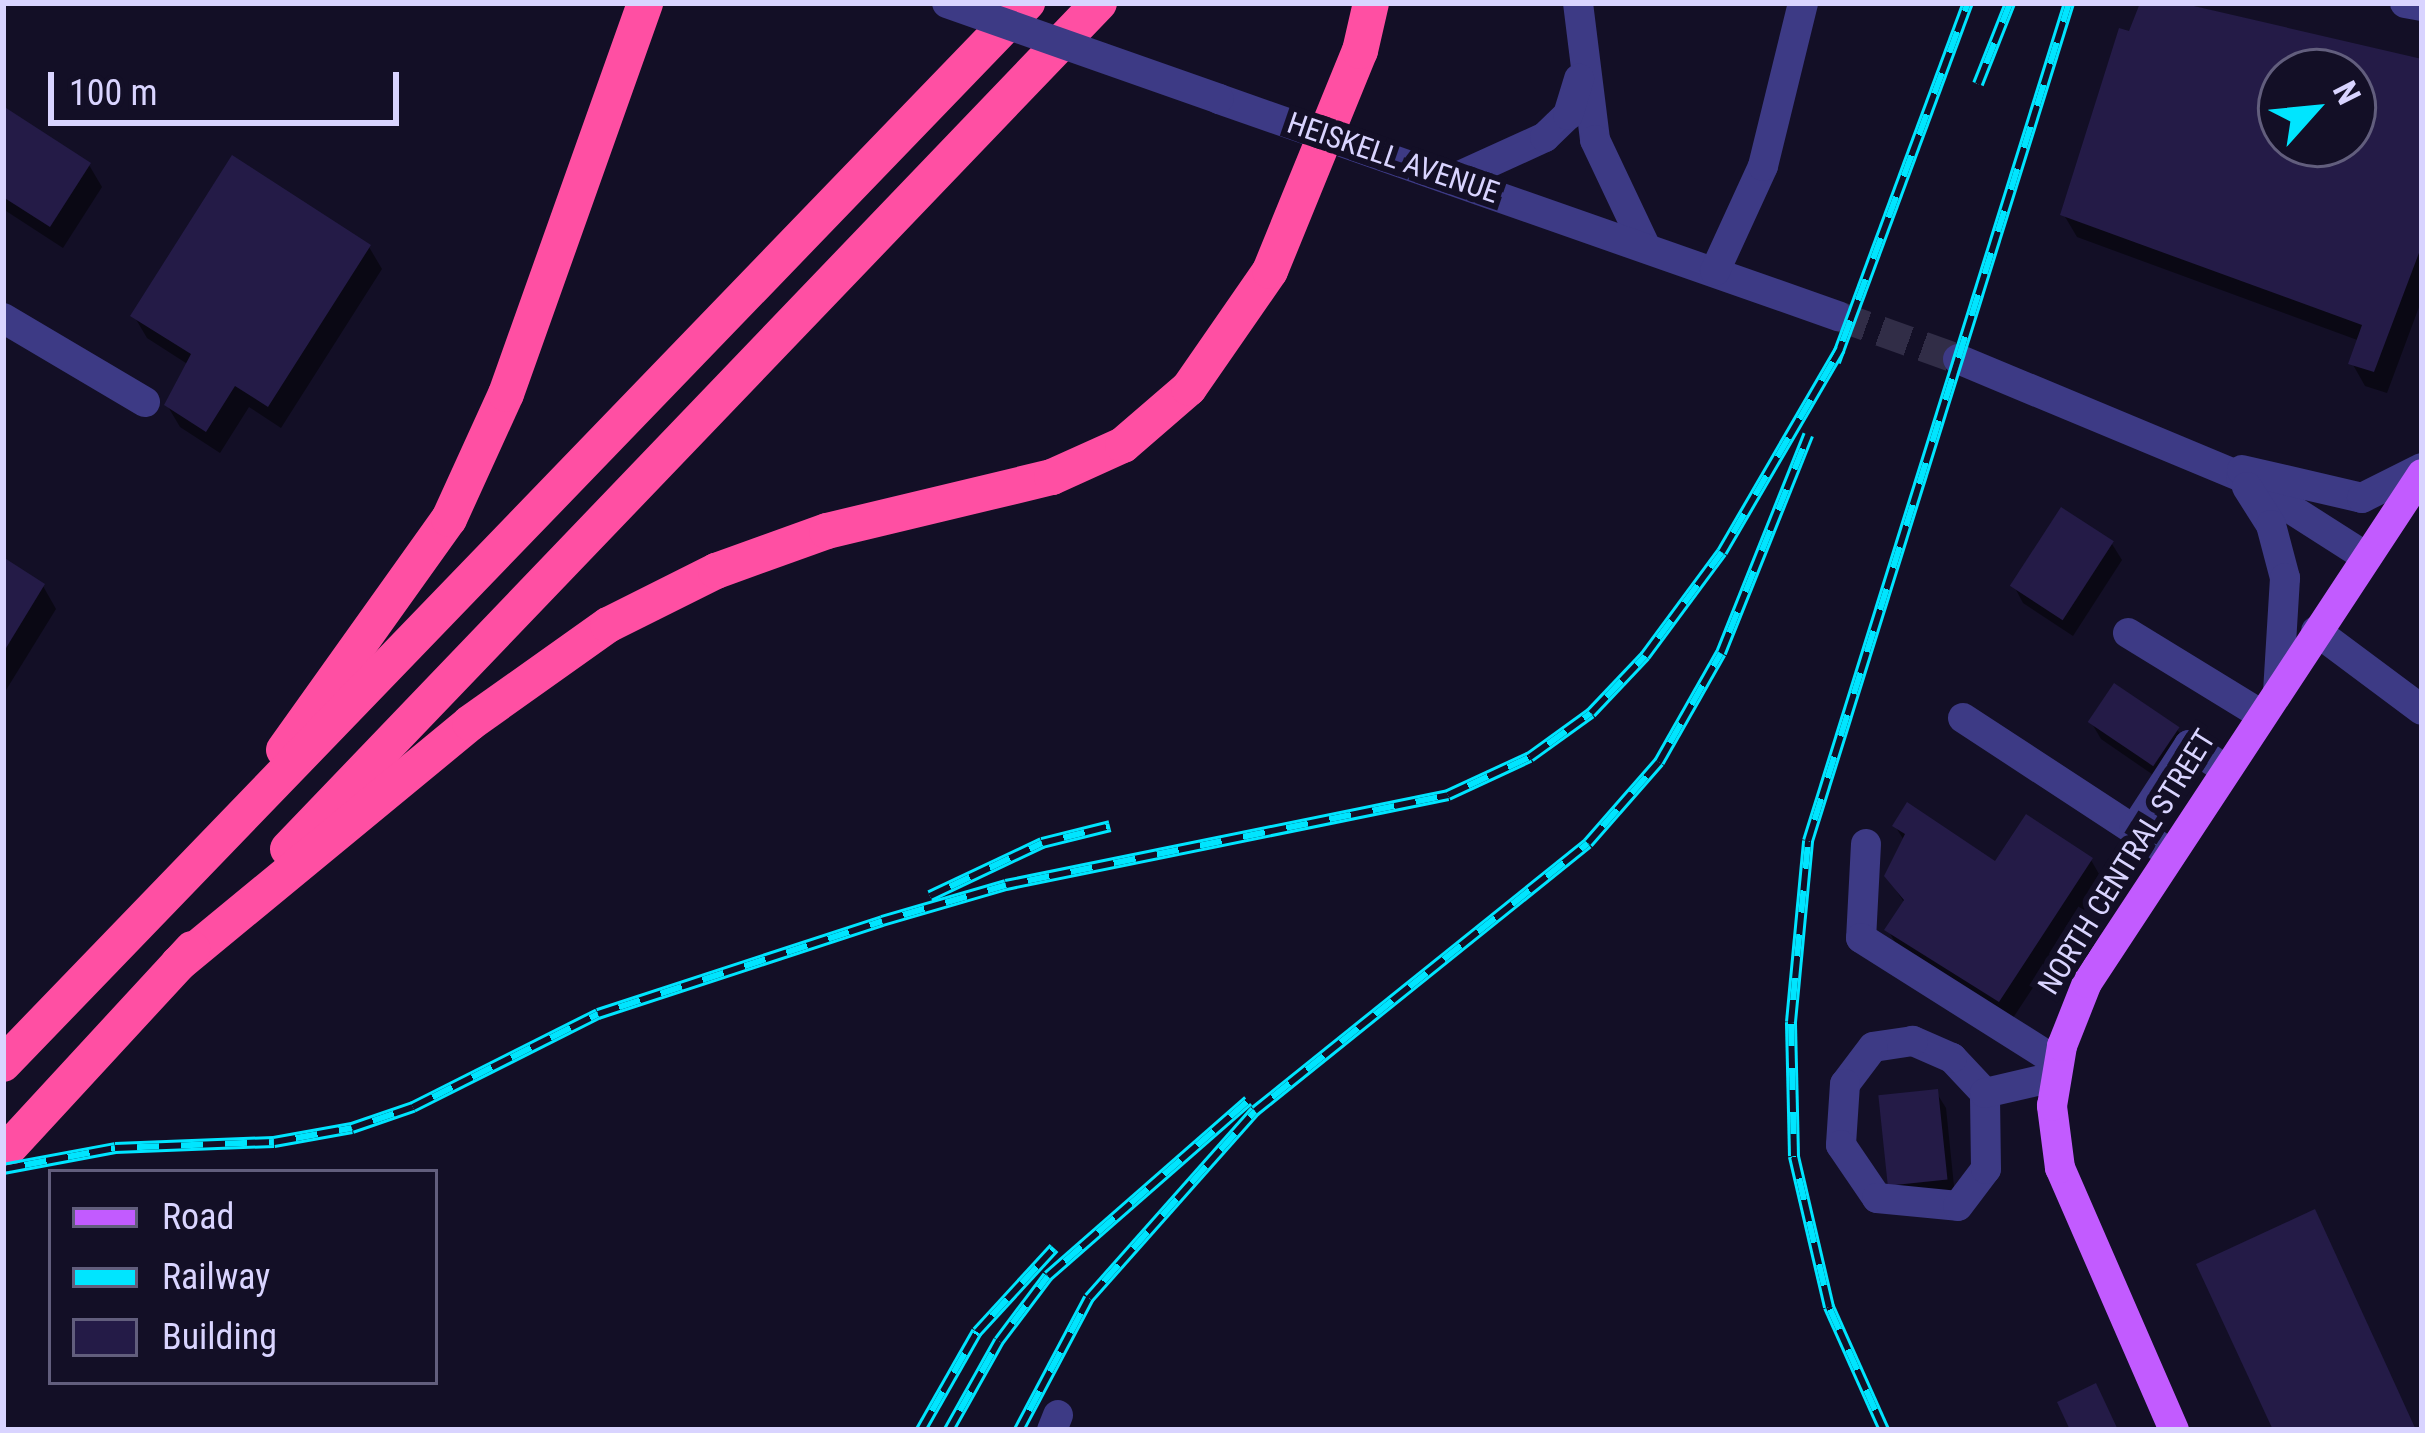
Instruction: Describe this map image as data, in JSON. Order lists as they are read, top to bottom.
{
  "streets": {
    "main road": ["NORTH CENTRAL STREET"],
    "street": ["HEISKELL AVENUE"]
  },
  "legend": ["Road", "Railway", "Building"],
  "scale_bar": "100 m",
  "north": "top right"
}
